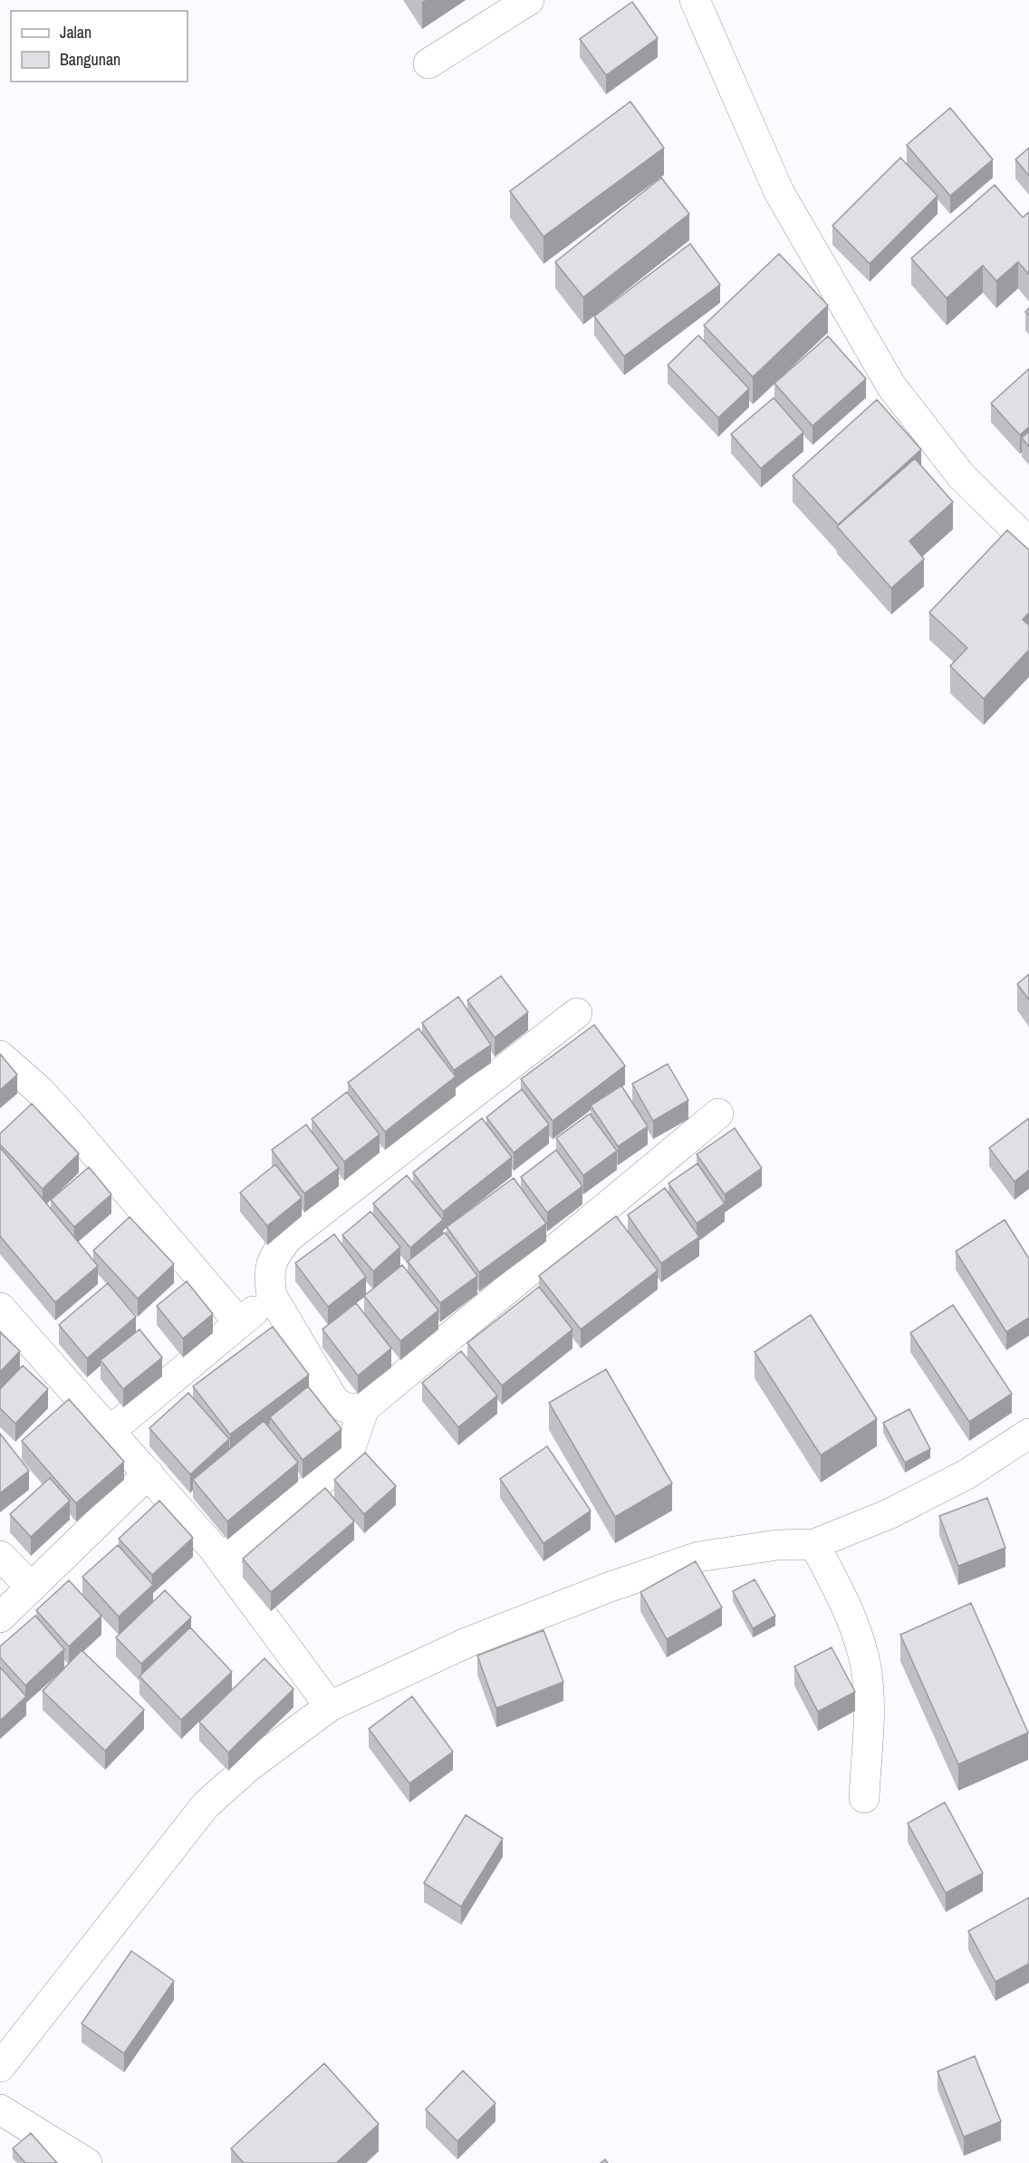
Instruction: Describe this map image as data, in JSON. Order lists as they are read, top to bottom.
{
  "legend": ["Jalan", "Bangunan"]
}
